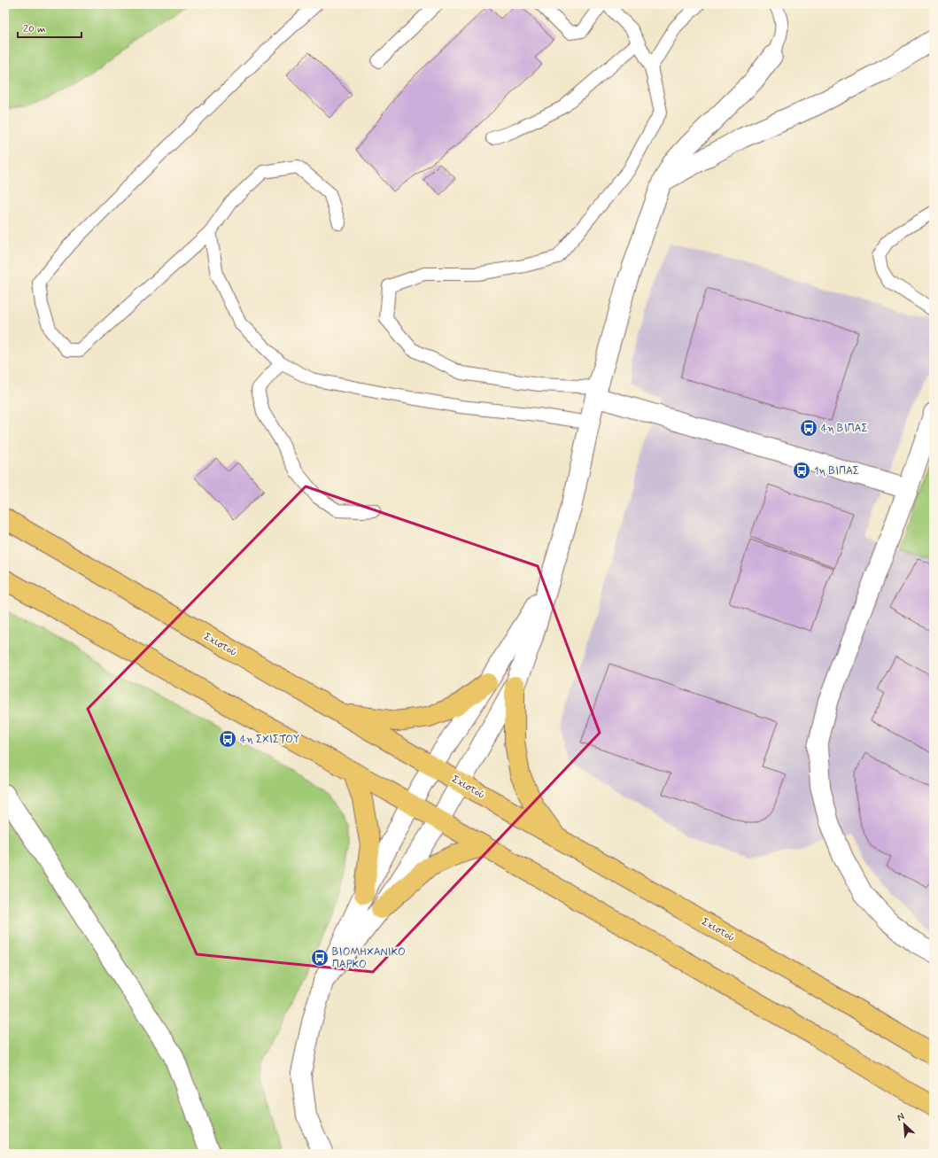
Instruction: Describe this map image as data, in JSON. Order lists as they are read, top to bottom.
{
  "streets": {
    "main road": ["Σχιστού"]
  },
  "places": {
    "bus stop": [
      "4η ΒΙΠΑΣ",
      "1η ΒΙΠΑΣ",
      "4η ΣΧΙΣΤΟΥ",
      "ΒΙΟΜΗΧΑΝΙΚΟ ΠΑΡΚΟ"
    ]
  },
  "scale_bar": "20 m",
  "north": "top left"
}
